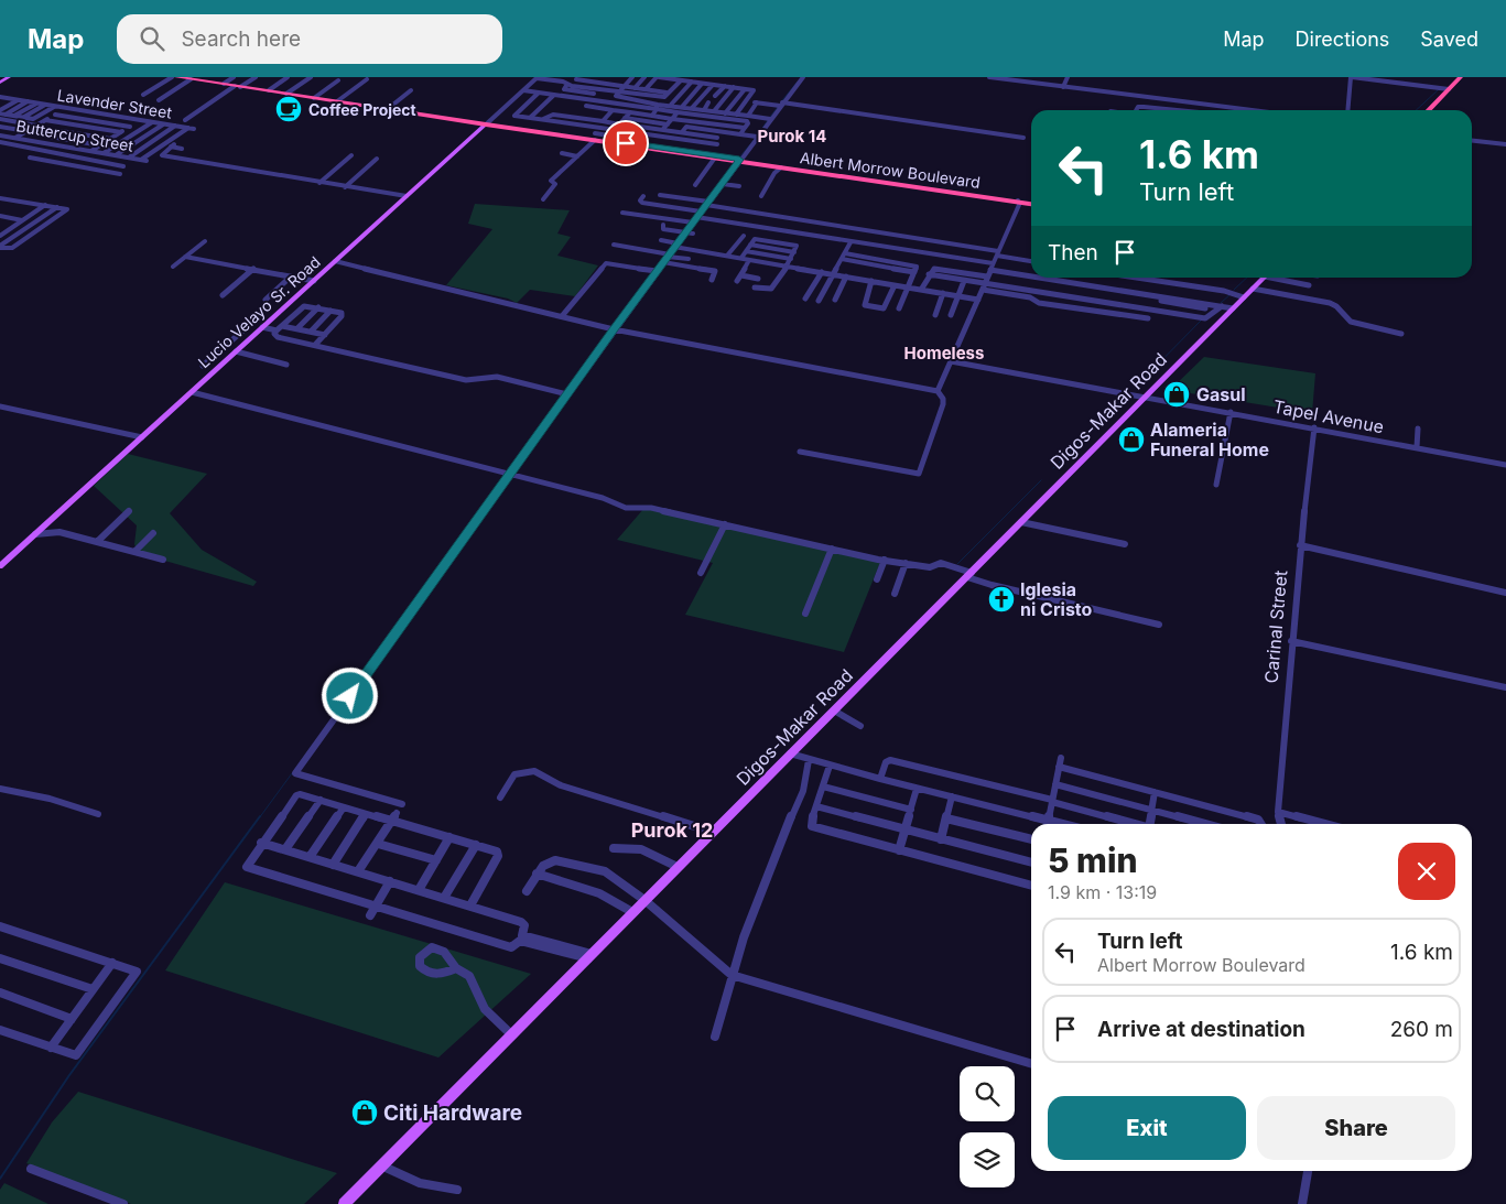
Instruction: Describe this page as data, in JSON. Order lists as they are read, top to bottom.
{
  "streets": {
    "highway": ["Albert Morrow Boulevard"],
    "main road": ["Lucio Velayo Sr. Road", "Digos-Makar Road"],
    "street": [
      "Lavender Street",
      "Buttercup Street",
      "Tapel Avenue",
      "Carinal Street"
    ]
  },
  "crossings": [
    ["Lavender Street", "Buttercup Street"],
    ["Albert Morrow Boulevard", "Lucio Velayo Sr. Road"],
    ["Digos-Makar Road", "Tapel Avenue"],
    ["Tapel Avenue", "Carinal Street"]
  ],
  "districts": ["Purok 14", "Homeless", "Purok 12"],
  "places": {
    "cafe": ["Coffee Project"],
    "shop": ["Gasul", "Alameria Funeral Home", "Citi Hardware"],
    "church": ["Iglesia ni Cristo"]
  },
  "page": {
    "header": "Map",
    "search": "Search here",
    "nav": ["Map", "Directions", "Saved"],
    "turn": ["1.6 km", "Turn left"],
    "then": "Then",
    "heading": ["5 min", "1.9 km · 13:19"],
    "list": [
      {
        "name": "Turn left",
        "note": "Albert Morrow Boulevard",
        "value": "1.6 km"
      },
      {
        "name": "Arrive at destination",
        "value": "260 m"
      }
    ],
    "buttons": ["Exit", "Share"]
  }
}
